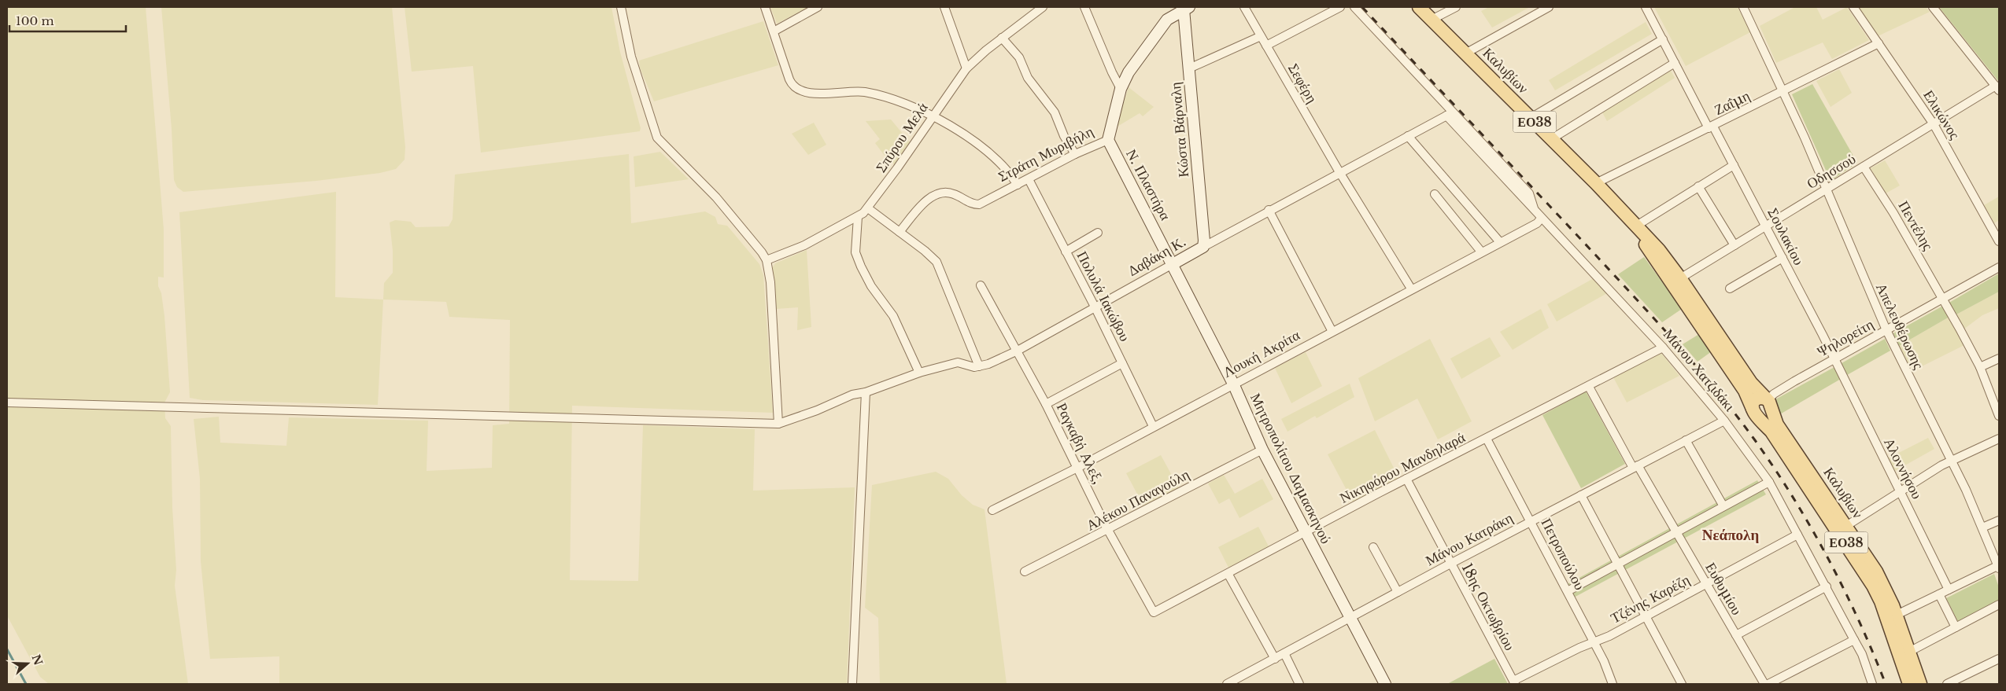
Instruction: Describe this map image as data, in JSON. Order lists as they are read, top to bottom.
{
  "streets": {
    "main road": ["Καλυβίων", "ΕΟ38"],
    "street": [
      "Σεφέρη",
      "Ζαΐμη",
      "Ελικώνος",
      "Κώστα Βάρναλη",
      "Σπύρου Μελά",
      "Στράτη Μυριβήλη",
      "Οδησσού",
      "Ν. Πλαστήρα",
      "Πεντέλης",
      "Σουλακίου",
      "Δαβάκη Κ.",
      "Πολυλά Ιακώβου",
      "Απελευθέρωσης",
      "Ψηλορείτη",
      "Λουκή Ακρίτα",
      "Μάνου Χατζιδάκι",
      "Ραγκαβή Αλεξ,",
      "Νικηφόρου Μανδηλαρά",
      "Μητροπολίτου Δαμασκηνού",
      "Αλοννήσου",
      "Αλέκου Παναγούλη",
      "Μάνου Κατράκη",
      "Πετροπούλου",
      "Ευθυμίου",
      "Τζένης Καρέζη",
      "18ης Οκτωβρίου"
    ]
  },
  "crossings": [
    ["Καλυβίων", "Ζαΐμη"],
    ["Καλυβίων", "Οδησσού"],
    ["Καλυβίων", "Ψηλορείτη"],
    ["Σεφέρη", "Δαβάκη Κ."],
    ["Σεφέρη", "Λουκή Ακρίτα"],
    ["Ζαΐμη", "Ελικώνος"],
    ["Ζαΐμη", "Σουλακίου"],
    ["Ζαΐμη", "Απελευθέρωσης"],
    ["Ελικώνος", "Οδησσού"],
    ["Κώστα Βάρναλη", "Στράτη Μυριβήλη"],
    ["Κώστα Βάρναλη", "Δαβάκη Κ."],
    ["Στράτη Μυριβήλη", "Ν. Πλαστήρα"],
    ["Στράτη Μυριβήλη", "Πολυλά Ιακώβου"],
    ["Οδησσού", "Πεντέλης"],
    ["Οδησσού", "Σουλακίου"],
    ["Οδησσού", "Απελευθέρωσης"],
    ["Ν. Πλαστήρα", "Δαβάκη Κ."],
    ["Ν. Πλαστήρα", "Μητροπολίτου Δαμασκηνού"],
    ["Πεντέλης", "Ψηλορείτη"],
    ["Σουλακίου", "Ψηλορείτη"],
    ["Σουλακίου", "Αλοννήσου"],
    ["Δαβάκη Κ.", "Πολυλά Ιακώβου"],
    ["Δαβάκη Κ.", "Μάνου Χατζιδάκι"],
    ["Δαβάκη Κ.", "Ραγκαβή Αλεξ,"],
    ["Δαβάκη Κ.", "Μητροπολίτου Δαμασκηνού"],
    ["Πολυλά Ιακώβου", "Λουκή Ακρίτα"],
    ["Απελευθέρωσης", "Ψηλορείτη"],
    ["Ψηλορείτη", "Αλοννήσου"],
    ["Λουκή Ακρίτα", "Μάνου Χατζιδάκι"],
    ["Λουκή Ακρίτα", "Ραγκαβή Αλεξ,"],
    ["Λουκή Ακρίτα", "Μητροπολίτου Δαμασκηνού"],
    ["Μάνου Χατζιδάκι", "Νικηφόρου Μανδηλαρά"],
    ["Μάνου Χατζιδάκι", "Μάνου Κατράκη"],
    ["Μάνου Χατζιδάκι", "Τζένης Καρέζη"],
    ["Ραγκαβή Αλεξ,", "Νικηφόρου Μανδηλαρά"],
    ["Ραγκαβή Αλεξ,", "Αλέκου Παναγούλη"],
    ["Νικηφόρου Μανδηλαρά", "Μητροπολίτου Δαμασκηνού"],
    ["Νικηφόρου Μανδηλαρά", "Πετροπούλου"],
    ["Νικηφόρου Μανδηλαρά", "Ευθυμίου"],
    ["Νικηφόρου Μανδηλαρά", "18ης Οκτωβρίου"],
    ["Μητροπολίτου Δαμασκηνού", "Αλέκου Παναγούλη"],
    ["Μητροπολίτου Δαμασκηνού", "Μάνου Κατράκη"],
    ["Μάνου Κατράκη", "Πετροπούλου"],
    ["Μάνου Κατράκη", "Ευθυμίου"],
    ["Μάνου Κατράκη", "18ης Οκτωβρίου"],
    ["Πετροπούλου", "Τζένης Καρέζη"],
    ["Ευθυμίου", "Τζένης Καρέζη"],
    ["Τζένης Καρέζη", "18ης Οκτωβρίου"]
  ],
  "districts": ["Νεάπολη"],
  "scale_bar": "100 m",
  "north": "right"
}
